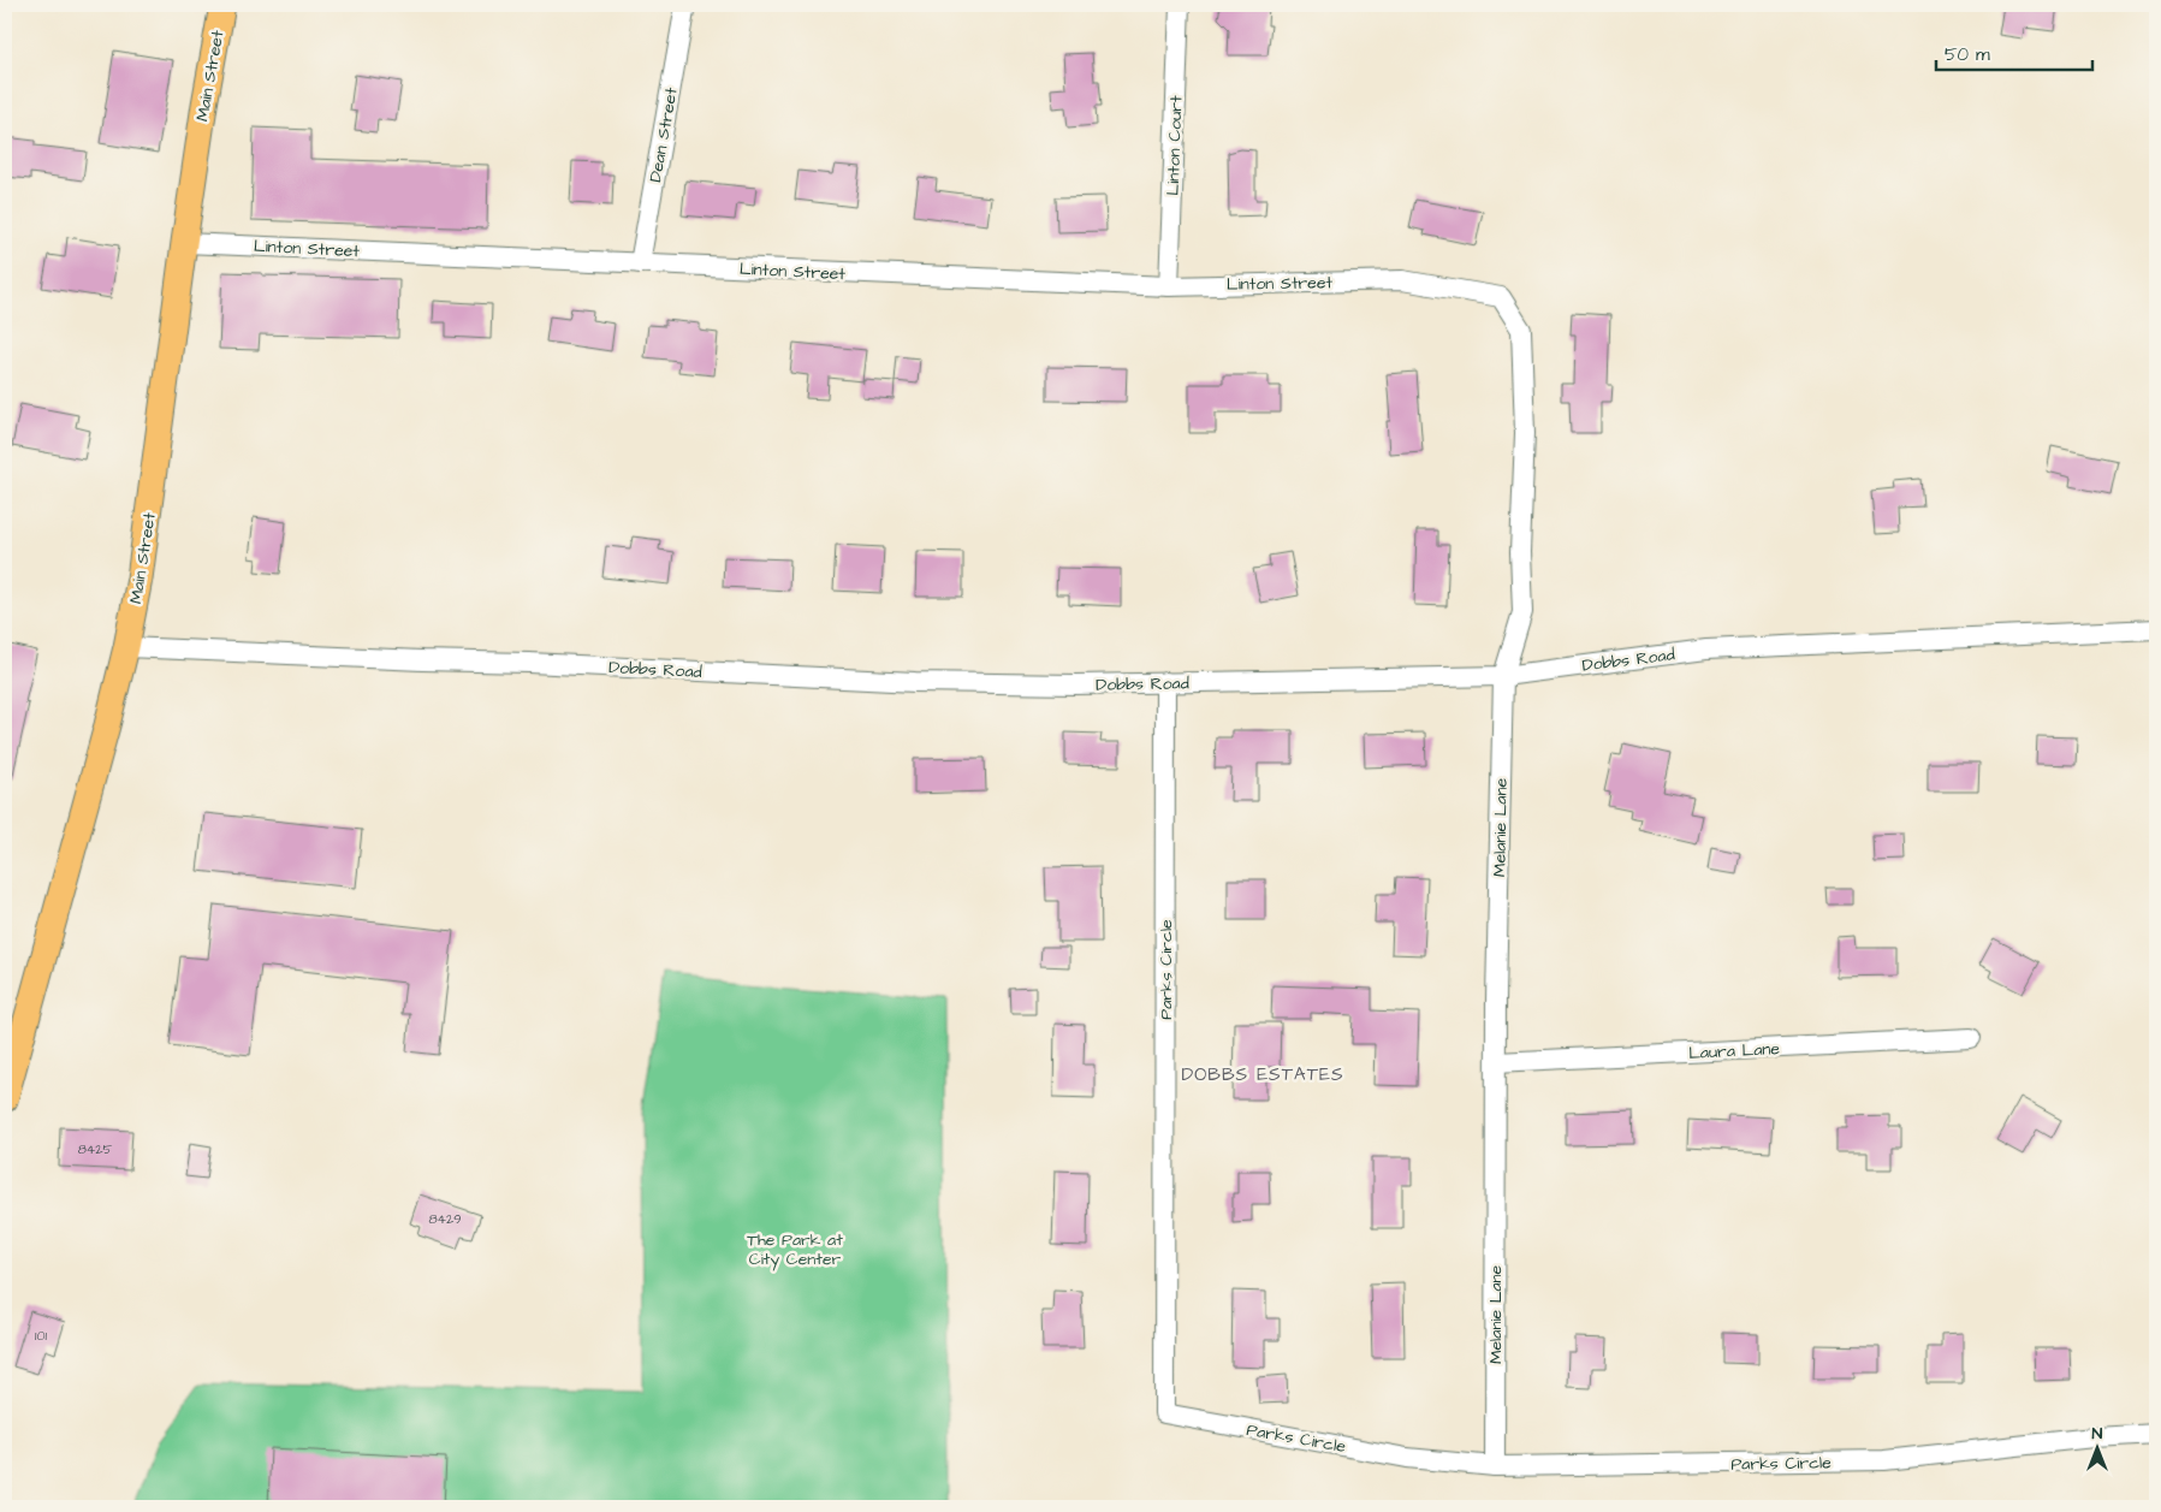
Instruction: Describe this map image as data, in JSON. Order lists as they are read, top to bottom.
{
  "streets": {
    "main road": ["Main Street"],
    "street": [
      "Dean Street",
      "Linton Court",
      "Linton Street",
      "Dobbs Road",
      "Melanie Lane",
      "Parks Circle",
      "Laura Lane"
    ]
  },
  "crossings": [
    ["Main Street", "Linton Street"],
    ["Main Street", "Dobbs Road"],
    ["Dean Street", "Linton Street"],
    ["Linton Court", "Linton Street"],
    ["Linton Street", "Melanie Lane"],
    ["Dobbs Road", "Melanie Lane"],
    ["Dobbs Road", "Parks Circle"],
    ["Melanie Lane", "Parks Circle"],
    ["Melanie Lane", "Laura Lane"]
  ],
  "districts": ["DOBBS ESTATES"],
  "parks": ["The Park at City Center"],
  "house_numbers": ["8425", "8429", "101"],
  "scale_bar": "50 m",
  "north": "top"
}
